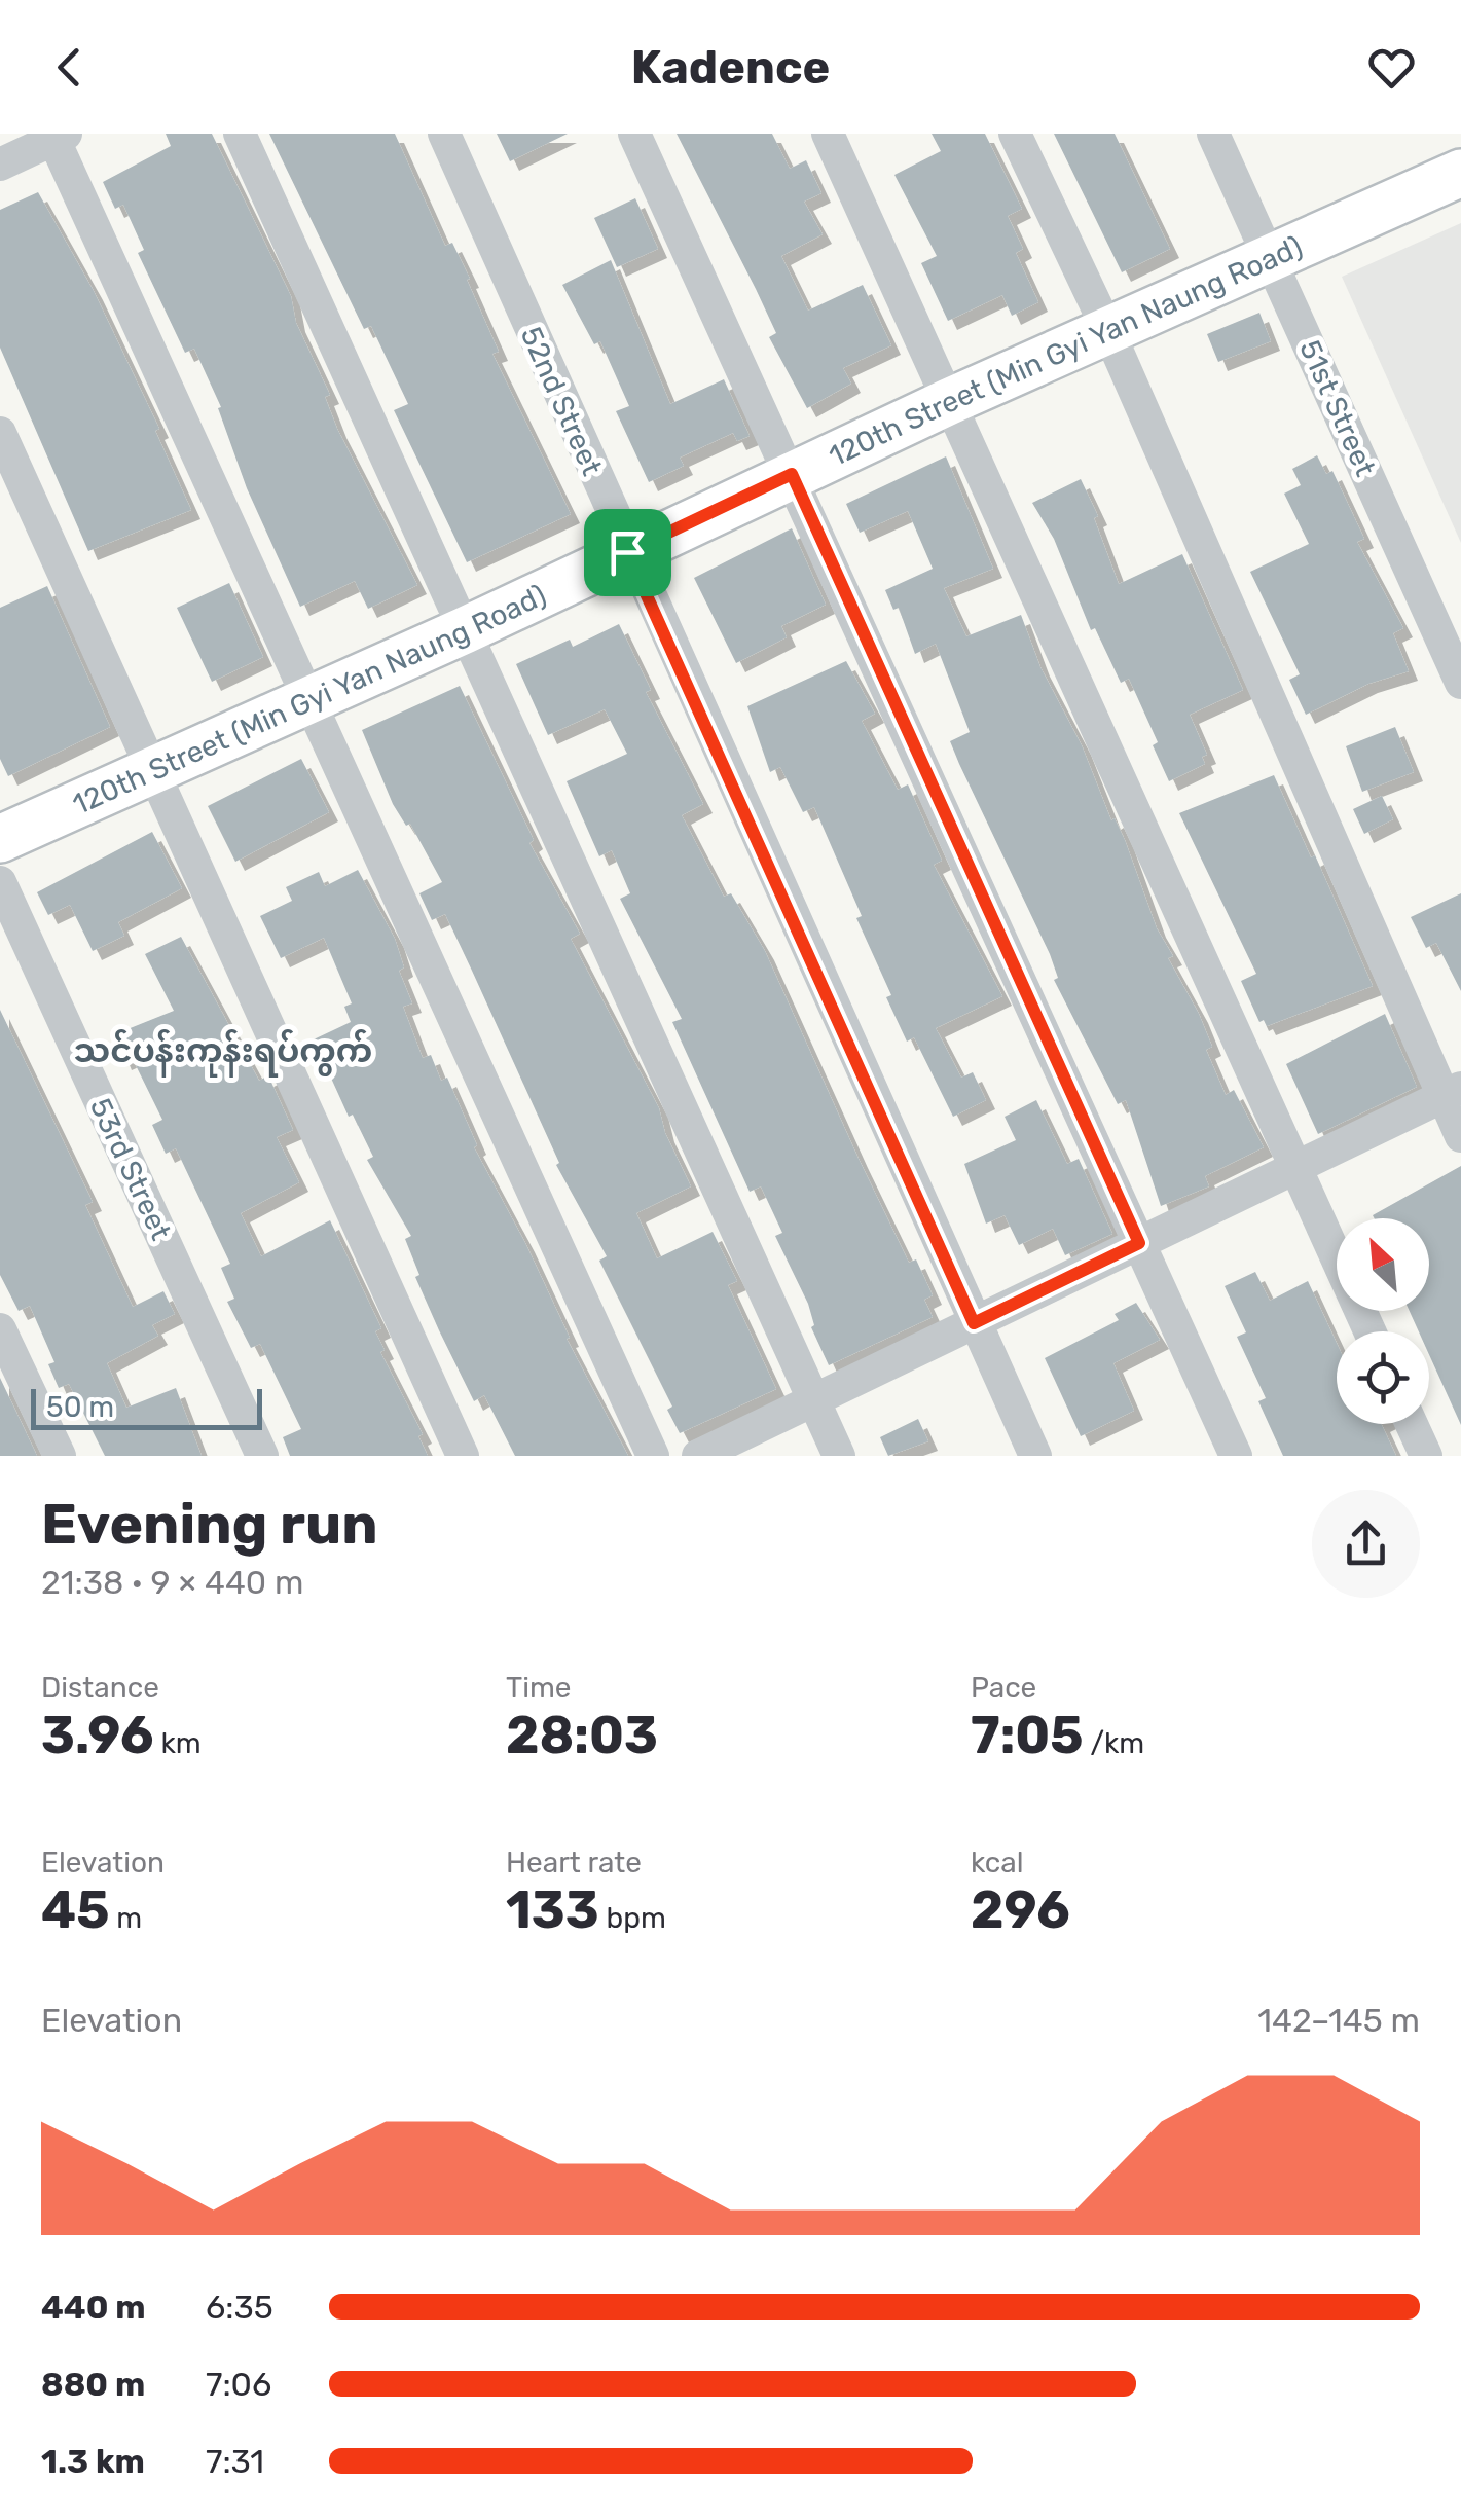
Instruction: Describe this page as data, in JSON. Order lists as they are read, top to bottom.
{
  "streets": {
    "main road": ["120th Street (Min Gyi Yan Naung Road)"],
    "street": ["52nd Street", "51st Street", "53rd Street"]
  },
  "crossings": [
    ["120th Street (Min Gyi Yan Naung Road)", "52nd Street"],
    ["120th Street (Min Gyi Yan Naung Road)", "51st Street"]
  ],
  "districts": ["သင်ပန်းကုန်းရပ်ကွက်"],
  "scale_bar": "50 m",
  "north": "top left",
  "page": {
    "header": "Kadence",
    "scale": "50 m",
    "heading": ["Evening run", "21:38 · 9 × 440 m"],
    "stats": [
      ["Distance", "3.96 km"],
      ["Time", "28:03"],
      ["Pace", "7:05 /km"],
      ["Elevation", "45 m"],
      ["Heart rate", "133 bpm"],
      ["kcal", "296"]
    ],
    "chart": ["Elevation", "142–145 m"],
    "list": [
      {
        "name": "440 m",
        "note": "6:35"
      },
      {
        "name": "880 m",
        "note": "7:06"
      },
      {
        "name": "1.3 km",
        "note": "7:31"
      }
    ]
  }
}
